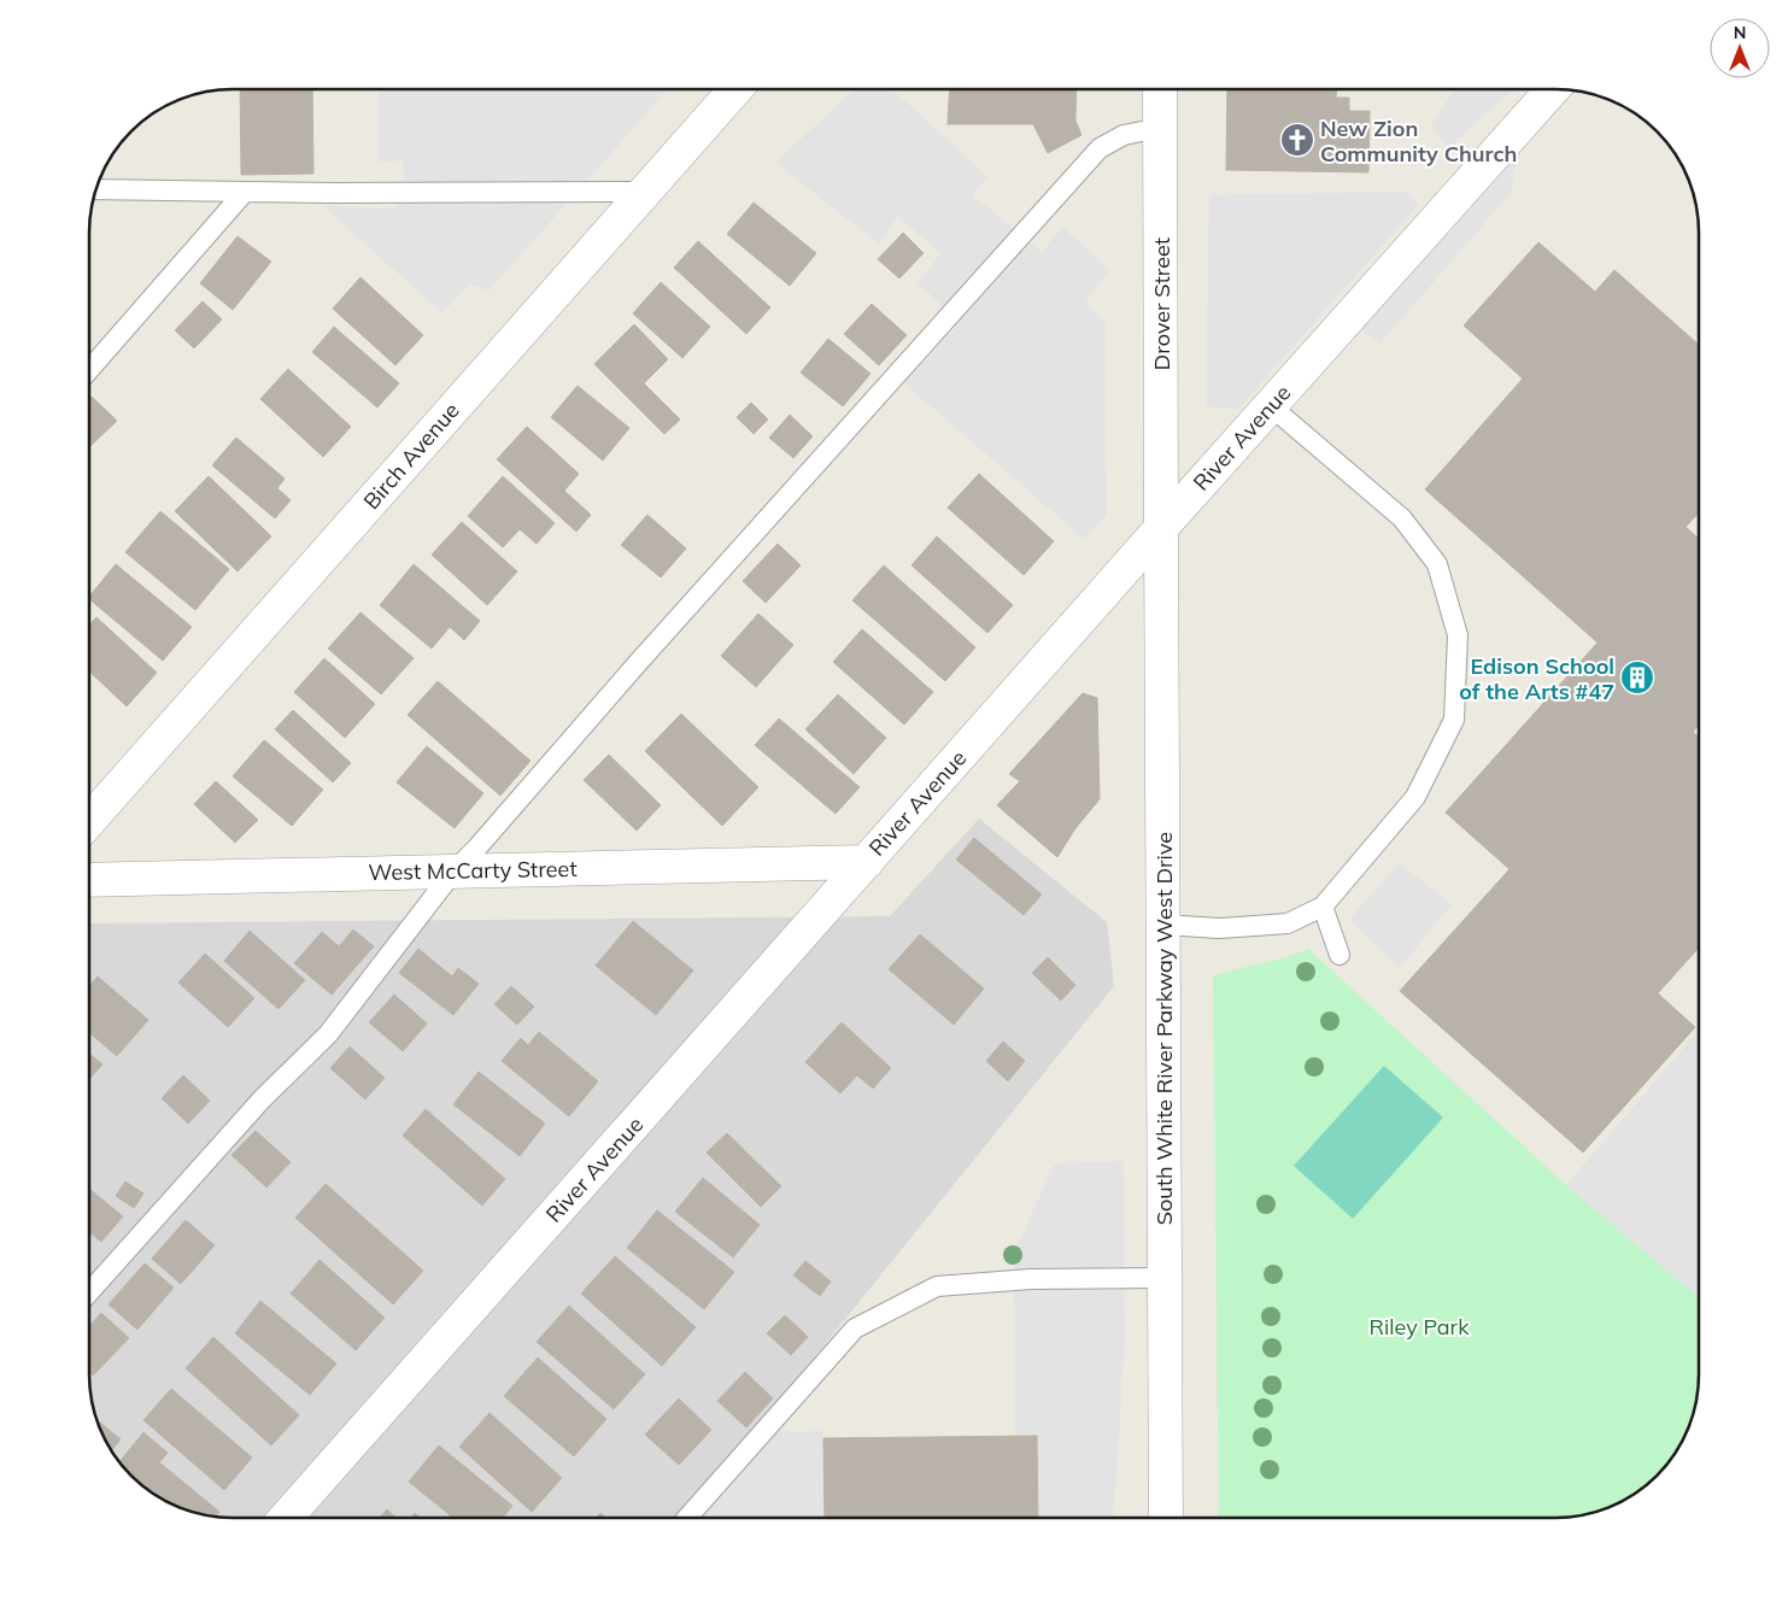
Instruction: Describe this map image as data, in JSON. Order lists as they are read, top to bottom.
{
  "streets": {
    "street": [
      "Drover Street",
      "River Avenue",
      "Birch Avenue",
      "West McCarty Street",
      "South White River Parkway West Drive"
    ]
  },
  "crossings": [
    ["Drover Street", "River Avenue"],
    ["Drover Street", "South White River Parkway West Drive"],
    ["River Avenue", "West McCarty Street"],
    ["River Avenue", "South White River Parkway West Drive"]
  ],
  "parks": ["Riley Park"],
  "places": {
    "church": ["New Zion Community Church"],
    "building": ["Edison School of the Arts #47"]
  },
  "north": "top"
}
